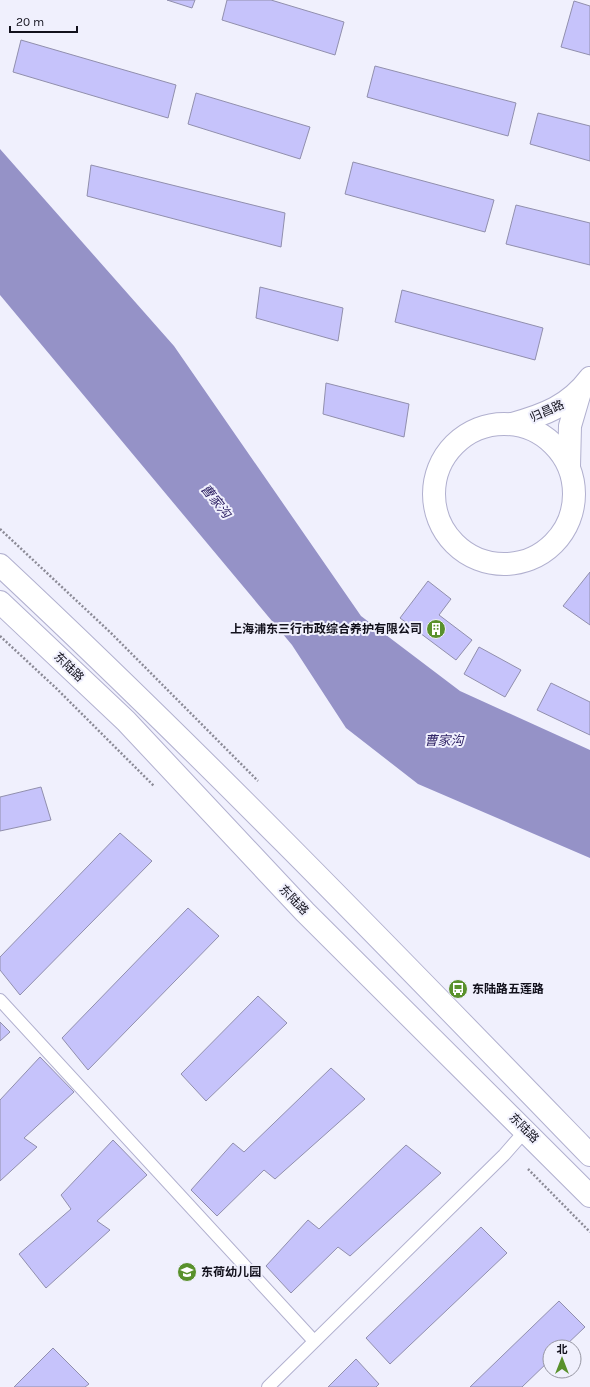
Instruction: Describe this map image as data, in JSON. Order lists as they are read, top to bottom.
{
  "streets": {
    "main road": ["归昌路", "东陆路"]
  },
  "water": ["曹家沟"],
  "places": {
    "building": ["上海浦东三行市政综合养护有限公司"],
    "bus stop": ["东陆路五莲路"],
    "school or university": ["东荷幼儿园"]
  },
  "scale_bar": "20 m",
  "north": "top"
}
